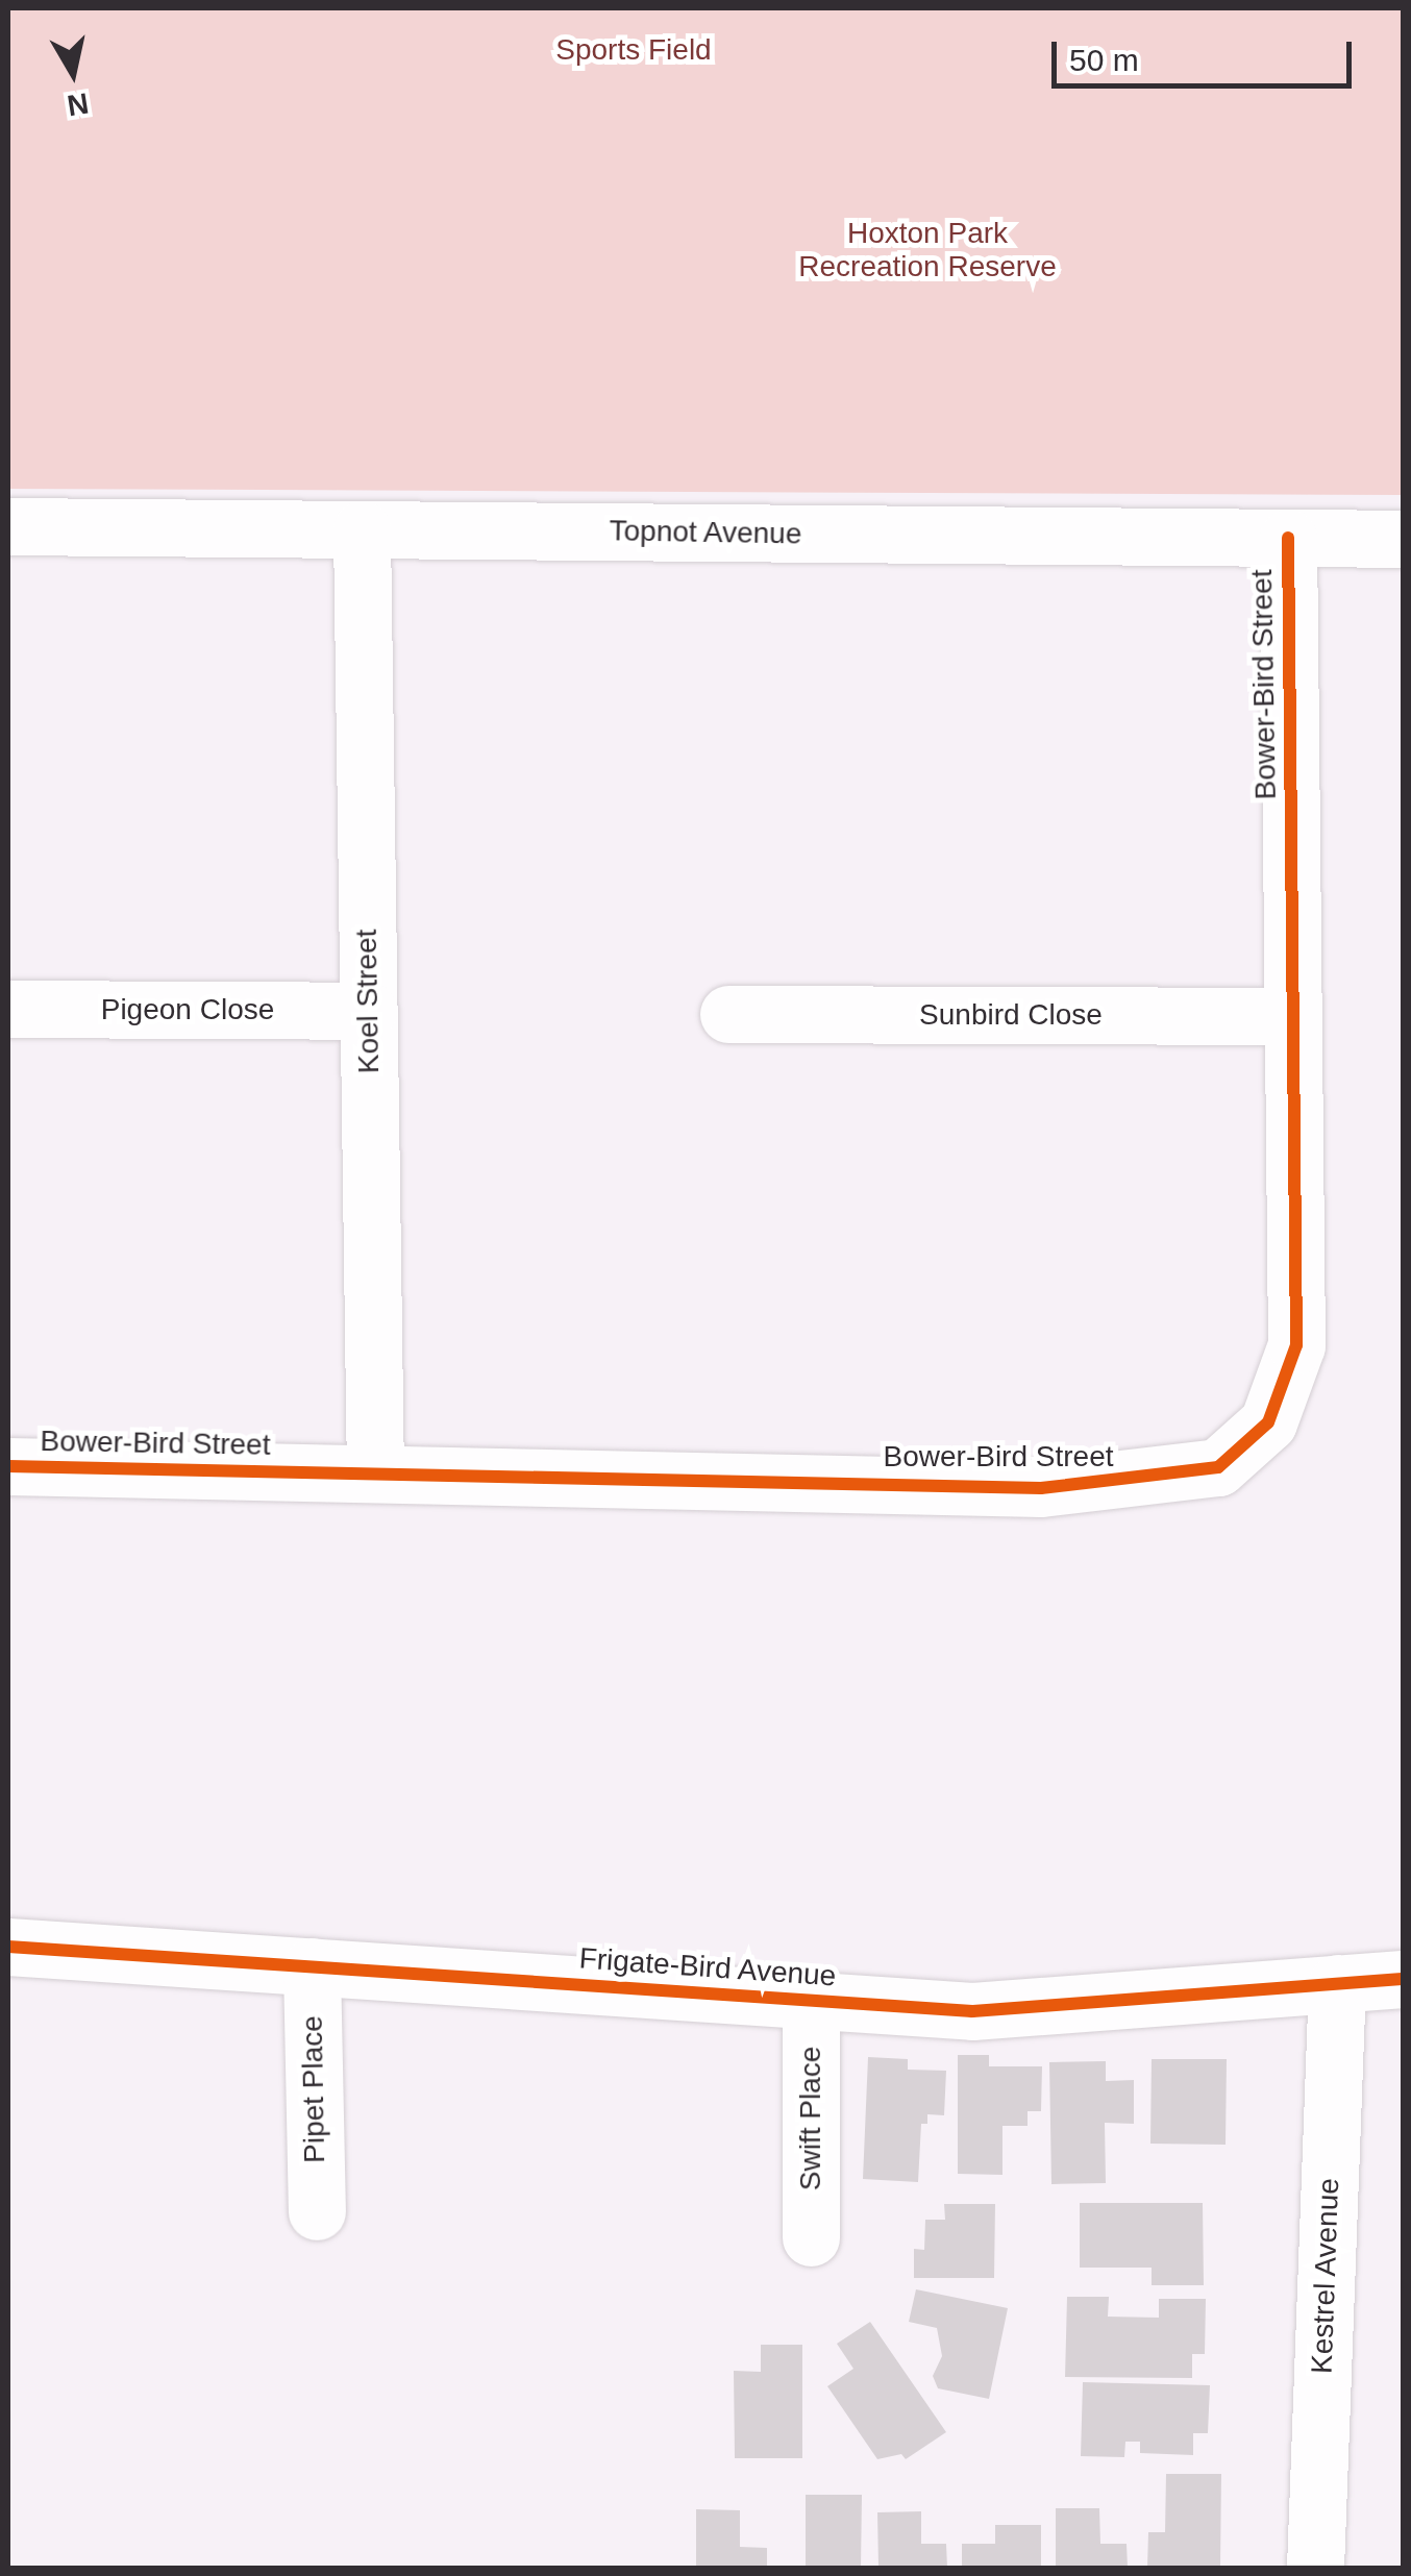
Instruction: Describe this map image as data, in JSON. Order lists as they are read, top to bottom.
{
  "streets": {
    "street": [
      "Topnot Avenue",
      "Bower-Bird Street",
      "Koel Street",
      "Pigeon Close",
      "Sunbird Close",
      "Frigate-Bird Avenue",
      "Pipet Place",
      "Swift Place",
      "Kestrel Avenue"
    ]
  },
  "crossings": [
    ["Topnot Avenue", "Bower-Bird Street"],
    ["Topnot Avenue", "Koel Street"],
    ["Bower-Bird Street", "Koel Street"],
    ["Bower-Bird Street", "Sunbird Close"],
    ["Koel Street", "Pigeon Close"],
    ["Frigate-Bird Avenue", "Pipet Place"],
    ["Frigate-Bird Avenue", "Swift Place"],
    ["Frigate-Bird Avenue", "Kestrel Avenue"]
  ],
  "parks": ["Sports Field", "Hoxton Park Recreation Reserve"],
  "scale_bar": "50 m",
  "north": "bottom"
}
